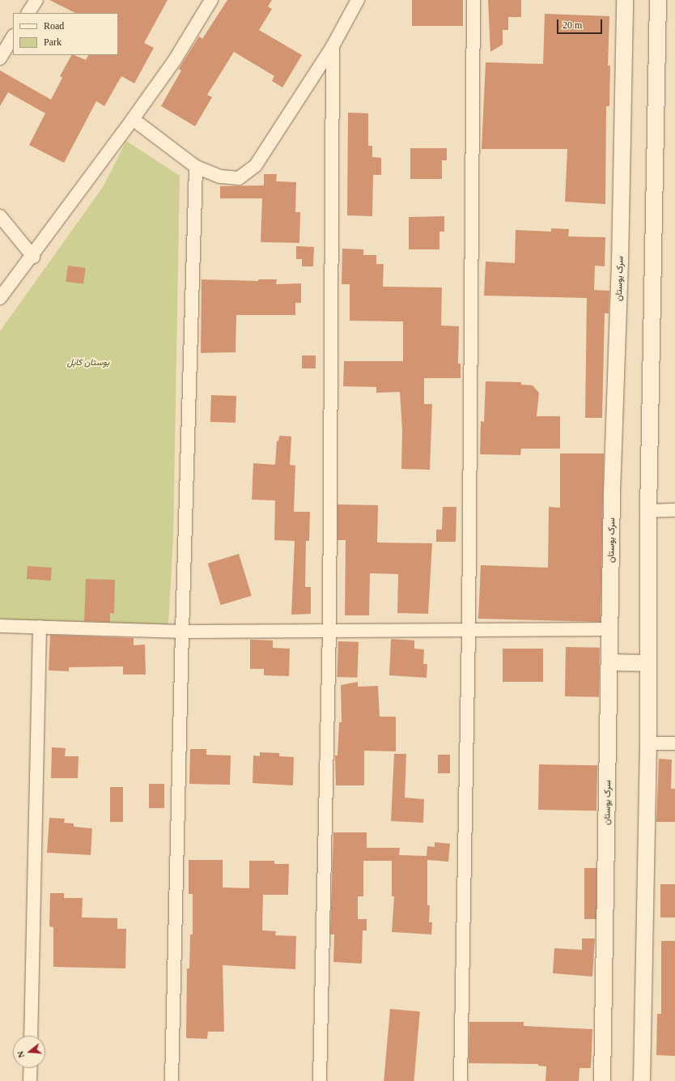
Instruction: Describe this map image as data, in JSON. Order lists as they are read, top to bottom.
{
  "streets": {
    "street": ["سرک بوستان"]
  },
  "parks": ["بوستان کابل"],
  "legend": ["Road", "Park"],
  "scale_bar": "20 m",
  "north": "left"
}
